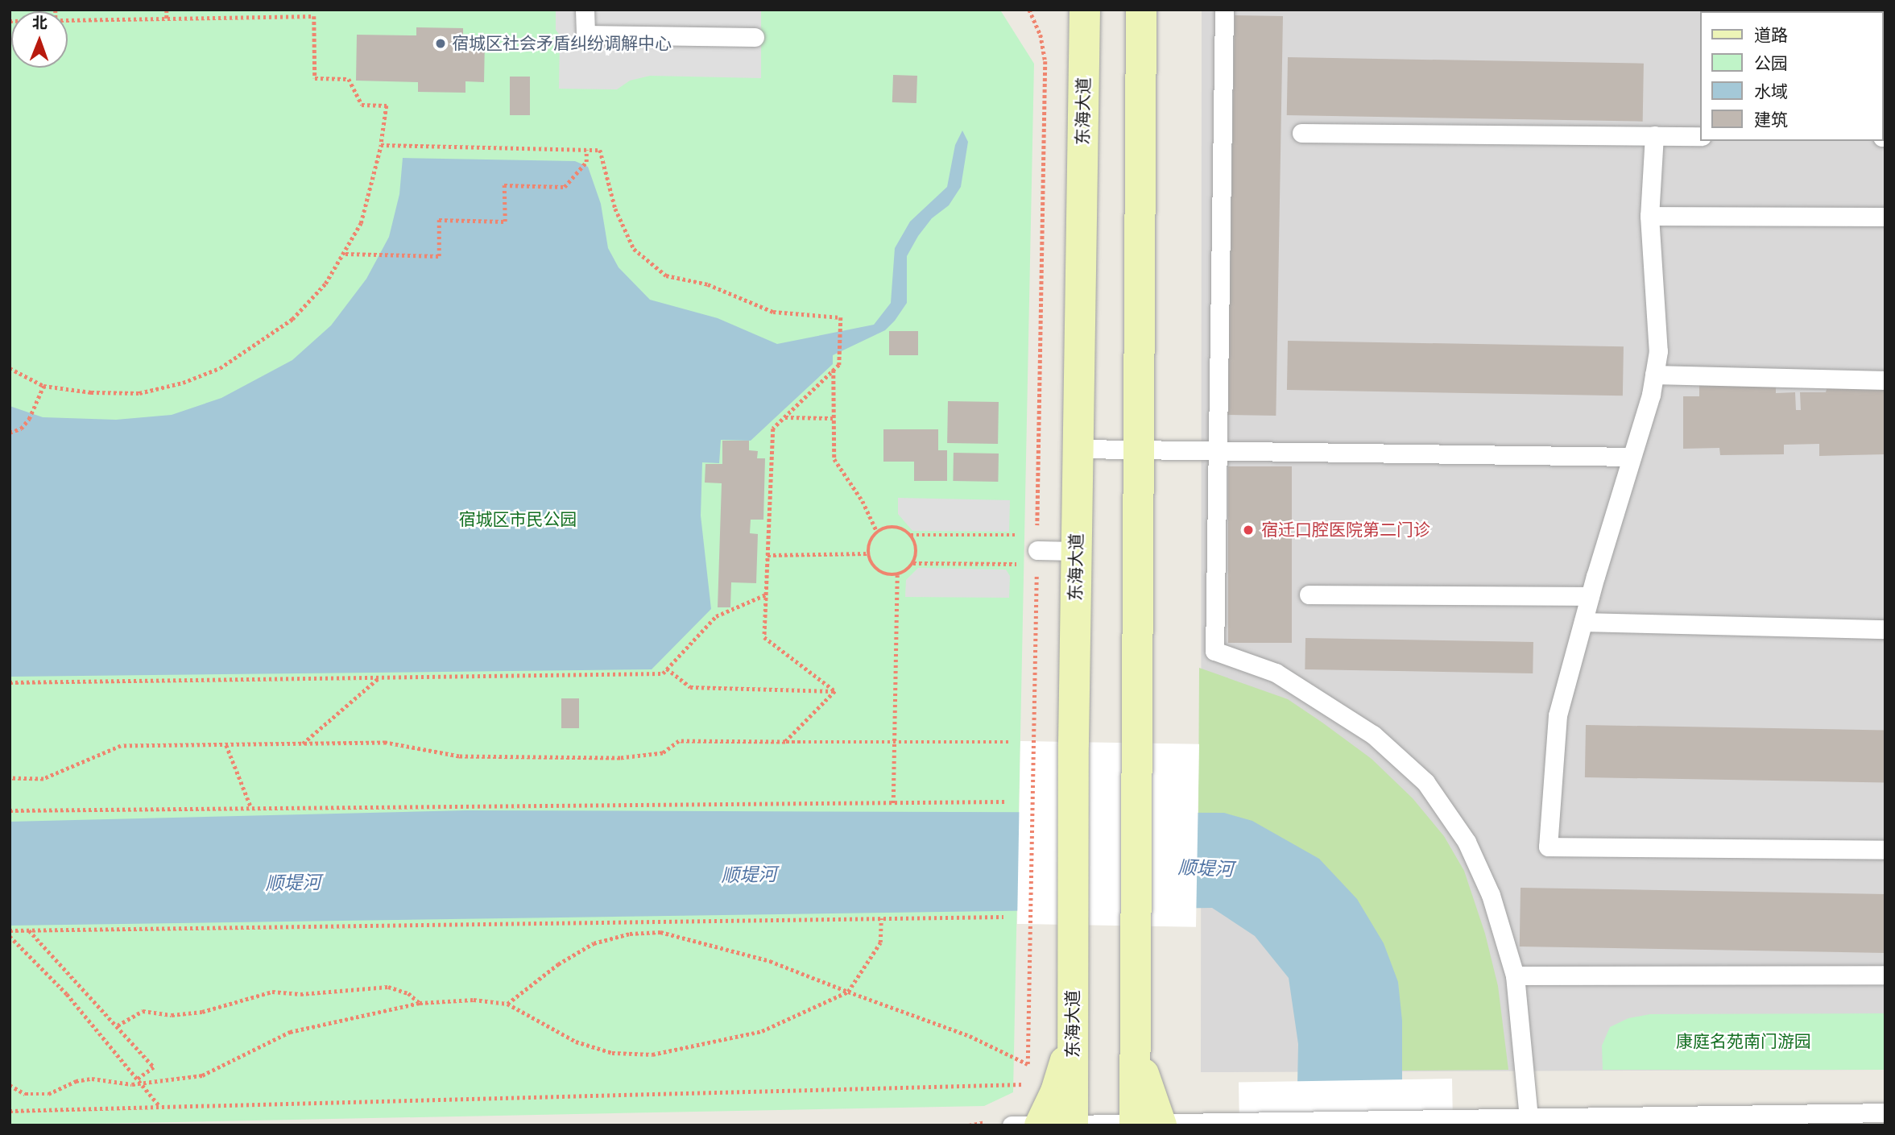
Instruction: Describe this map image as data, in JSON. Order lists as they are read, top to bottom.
{
  "streets": {
    "street": ["东海大道"]
  },
  "water": ["顺堤河"],
  "parks": ["宿城区市民公园", "康庭名苑南门游园"],
  "places": ["宿城区社会矛盾纠纷调解中心", "宿迁口腔医院第二门诊"],
  "legend": [
    "道路",
    "公园",
    "水域",
    "建筑"
  ],
  "north": "top"
}
